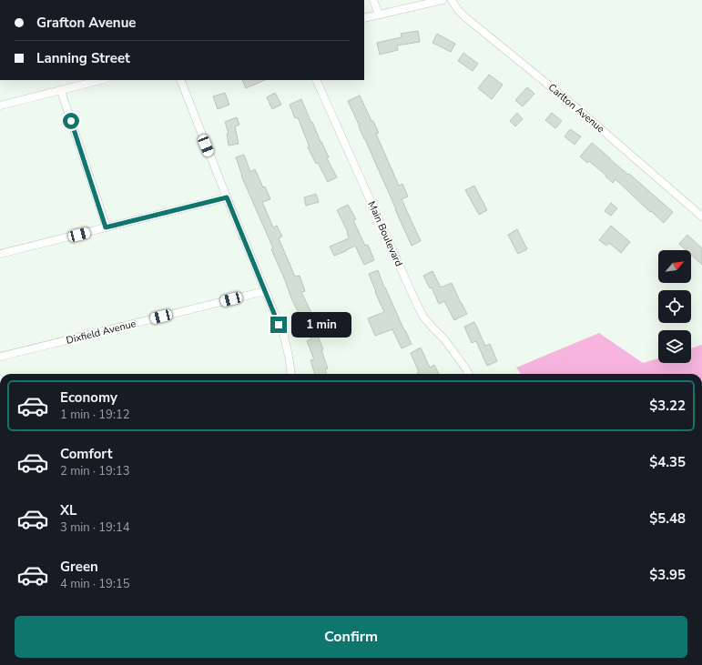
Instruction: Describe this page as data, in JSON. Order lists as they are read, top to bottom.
{
  "streets": {
    "street": ["Carlton Avenue", "Main Boulevard", "Dixfield Avenue"]
  },
  "north": "top right",
  "page": {
    "banner": ["Grafton Avenue", "Lanning Street"],
    "bubble": "1 min",
    "list": [
      {
        "name": "Economy",
        "note": "1 min · 19:12",
        "value": "$3.22"
      },
      {
        "name": "Comfort",
        "note": "2 min · 19:13",
        "value": "$4.35"
      },
      {
        "name": "XL",
        "note": "3 min · 19:14",
        "value": "$5.48"
      },
      {
        "name": "Green",
        "note": "4 min · 19:15",
        "value": "$3.95"
      }
    ],
    "buttons": "Confirm"
  }
}
